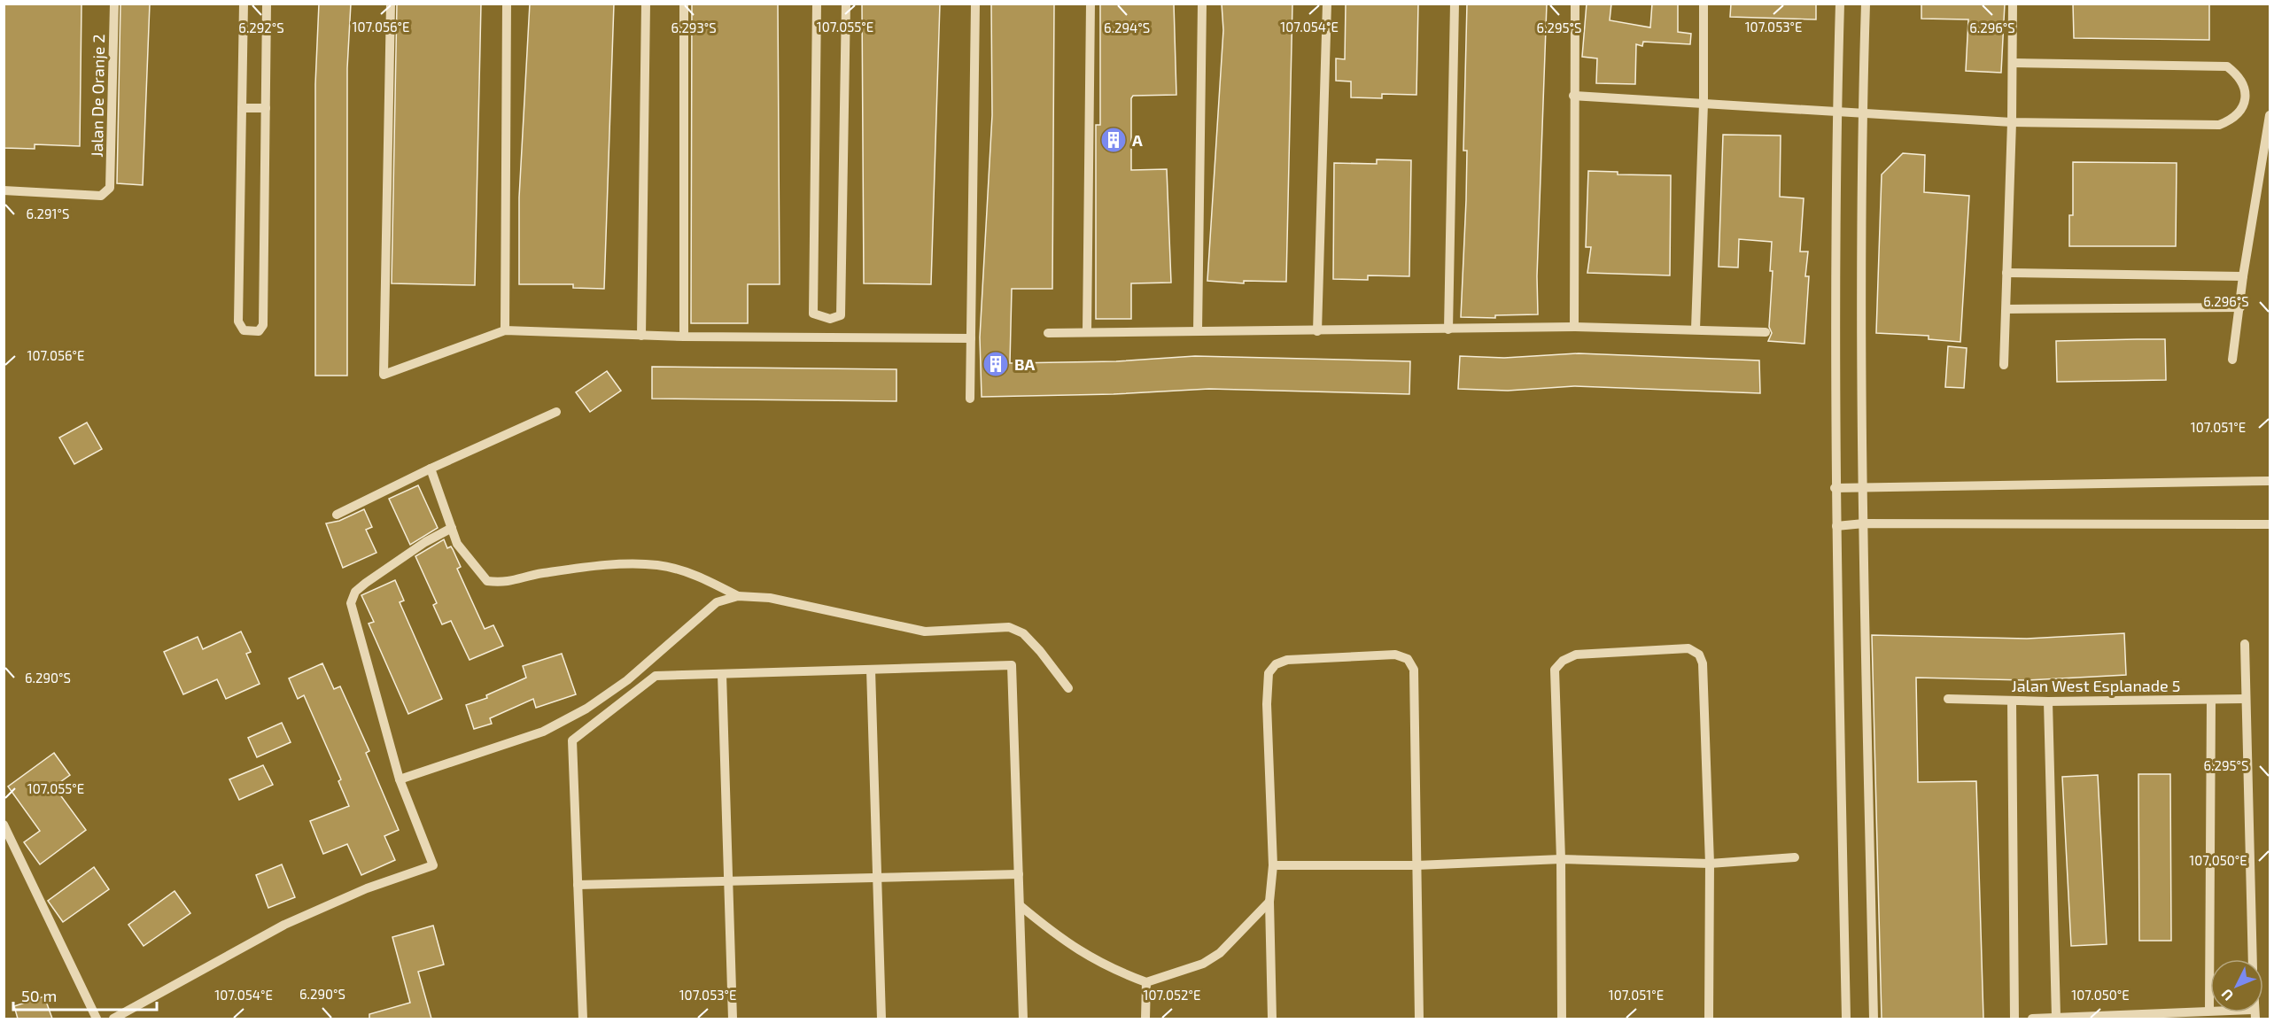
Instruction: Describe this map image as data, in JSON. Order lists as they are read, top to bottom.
{
  "streets": {
    "street": ["Jalan De Oranje 2", "Jalan West Esplanade 5"]
  },
  "places": {
    "building": ["A", "BA"]
  },
  "scale_bar": "50 m",
  "north": "bottom left",
  "coordinates": [
    "107.056°E",
    "107.055°E",
    "107.054°E",
    "107.053°E",
    "6.292°S",
    "6.293°S",
    "6.294°S",
    "6.295°S",
    "6.296°S",
    "6.291°S",
    "107.051°E",
    "6.290°S",
    "107.050°E",
    "107.052°E"
  ]
}
